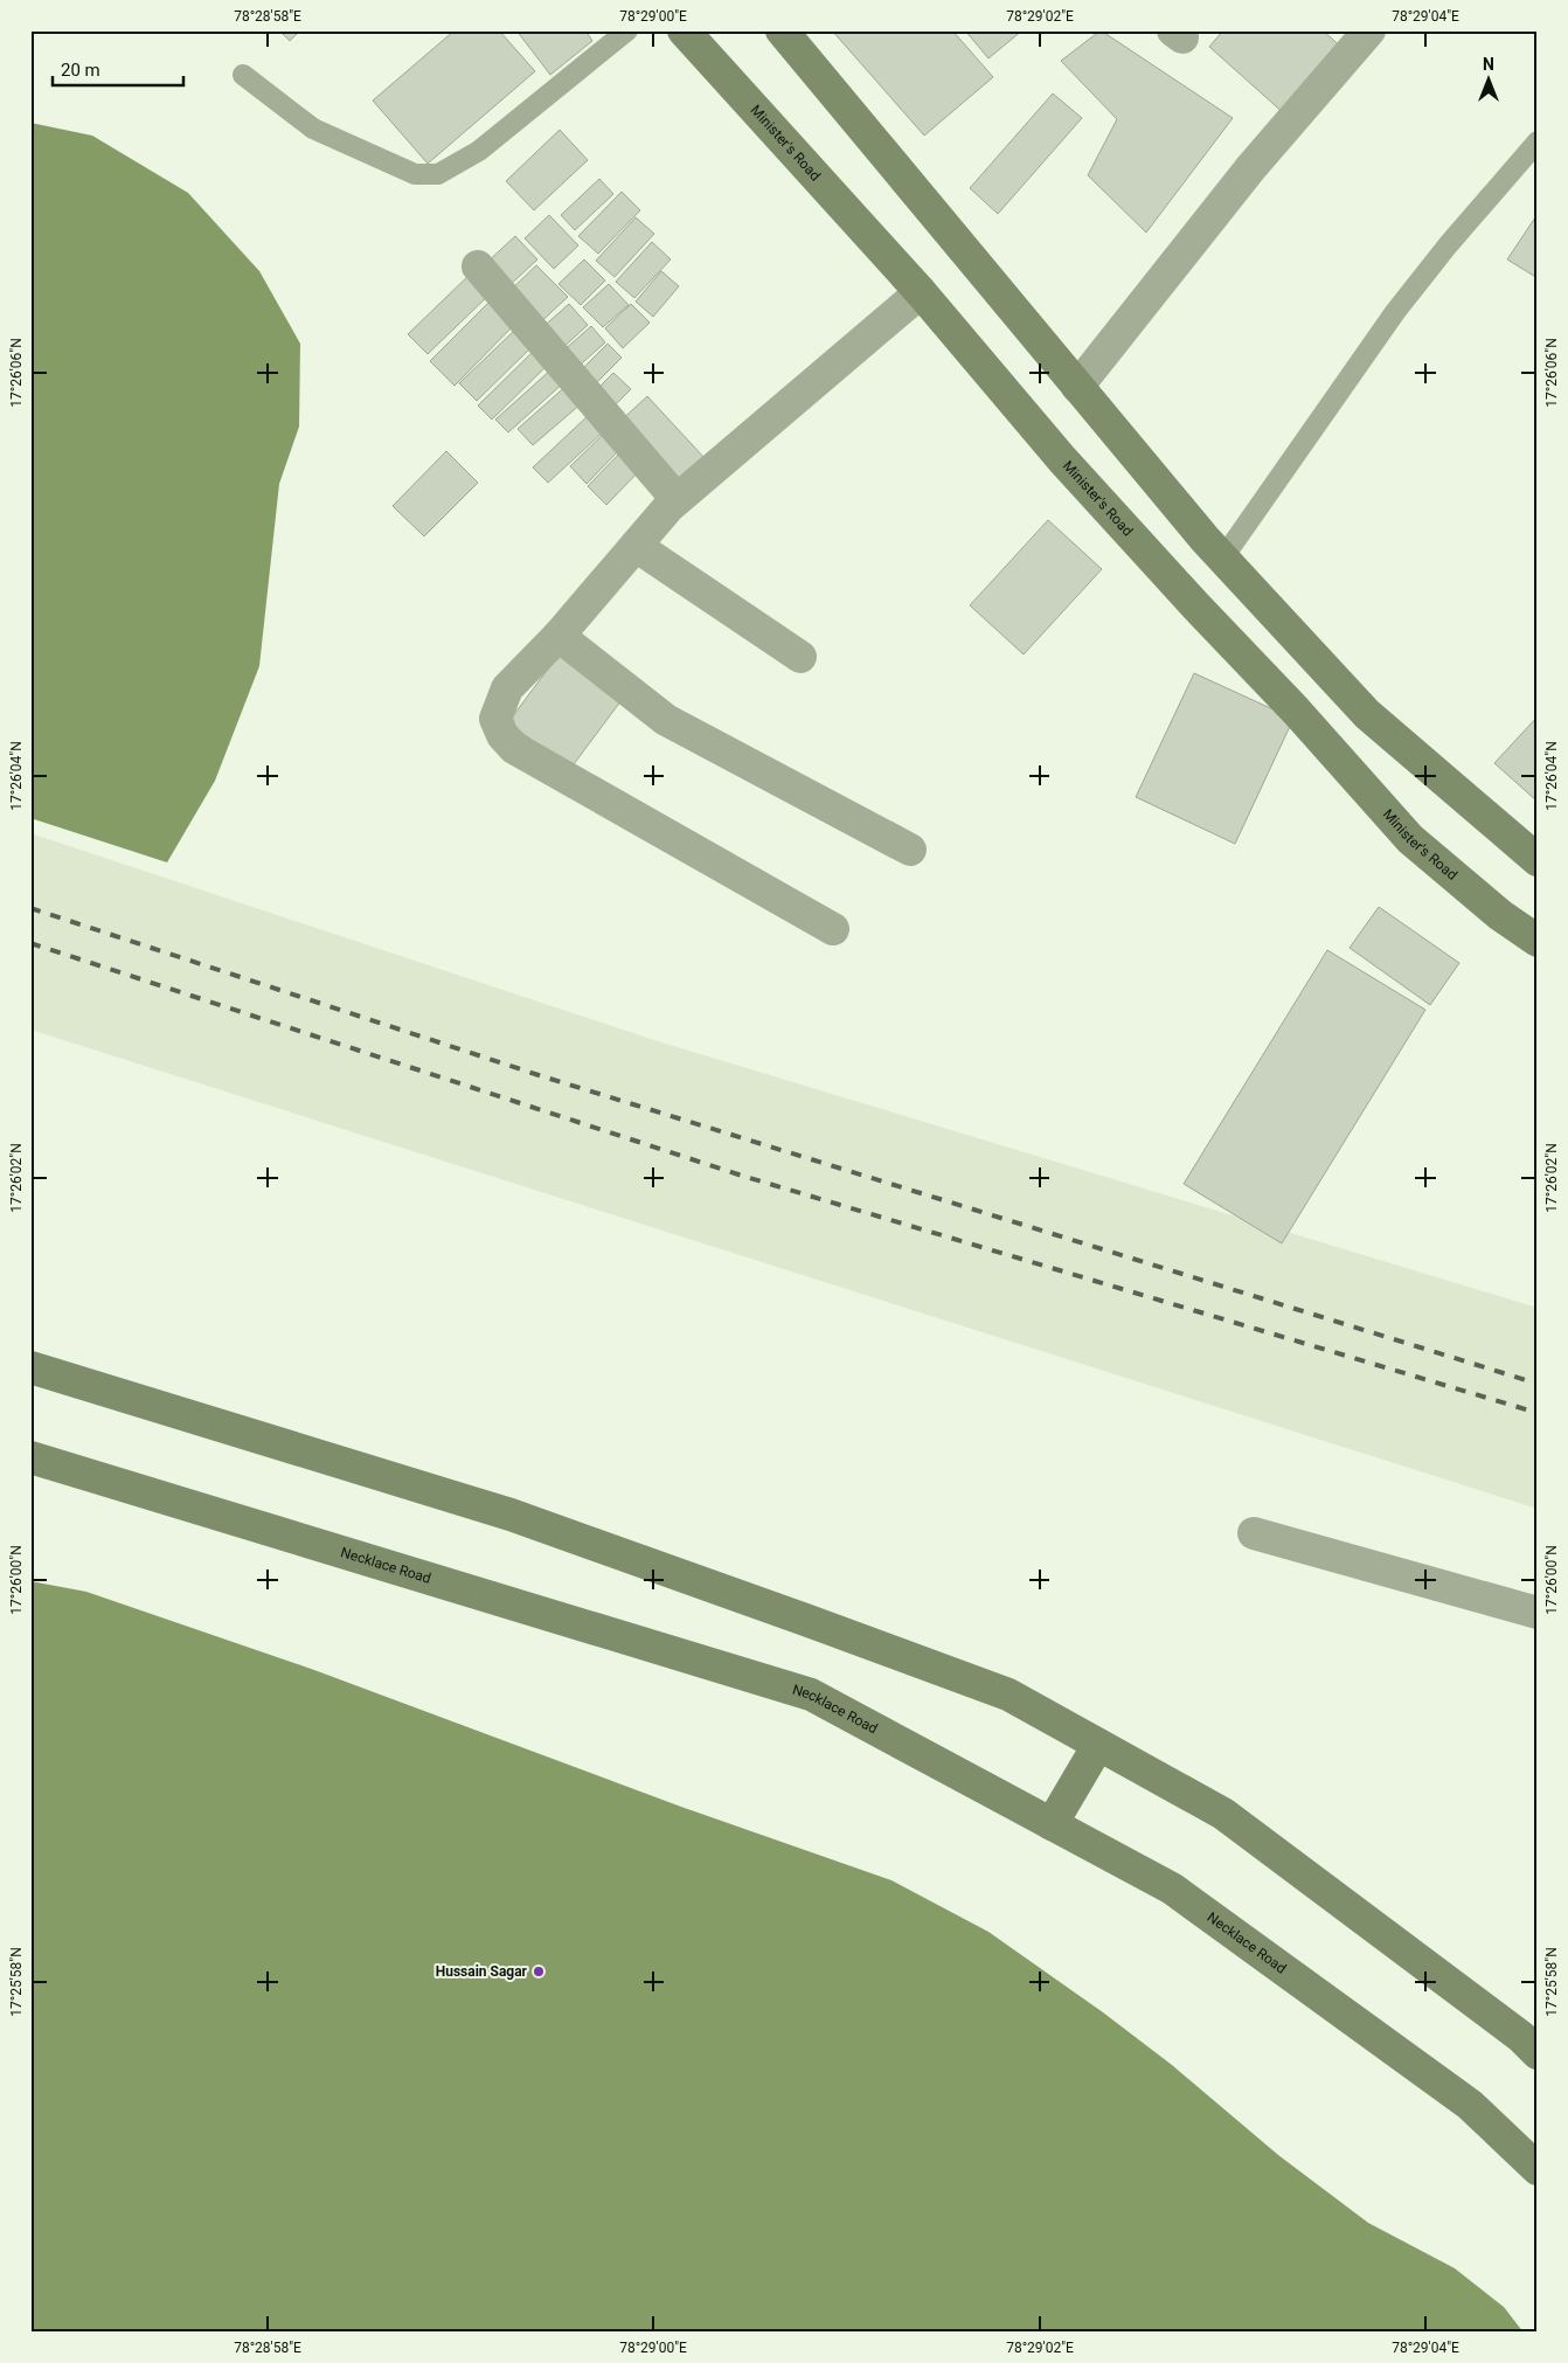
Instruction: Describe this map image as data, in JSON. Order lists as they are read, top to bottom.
{
  "streets": {
    "main road": ["Minister's Road", "Necklace Road"]
  },
  "places": ["Hussain Sagar"],
  "scale_bar": "20 m",
  "north": "top",
  "coordinates": [
    "78°28'58\"E",
    "78°29'00\"E",
    "78°29'02\"E",
    "78°29'04\"E",
    "17°26'06\"N",
    "17°26'04\"N",
    "17°26'02\"N",
    "17°26'00\"N",
    "17°25'58\"N"
  ]
}
